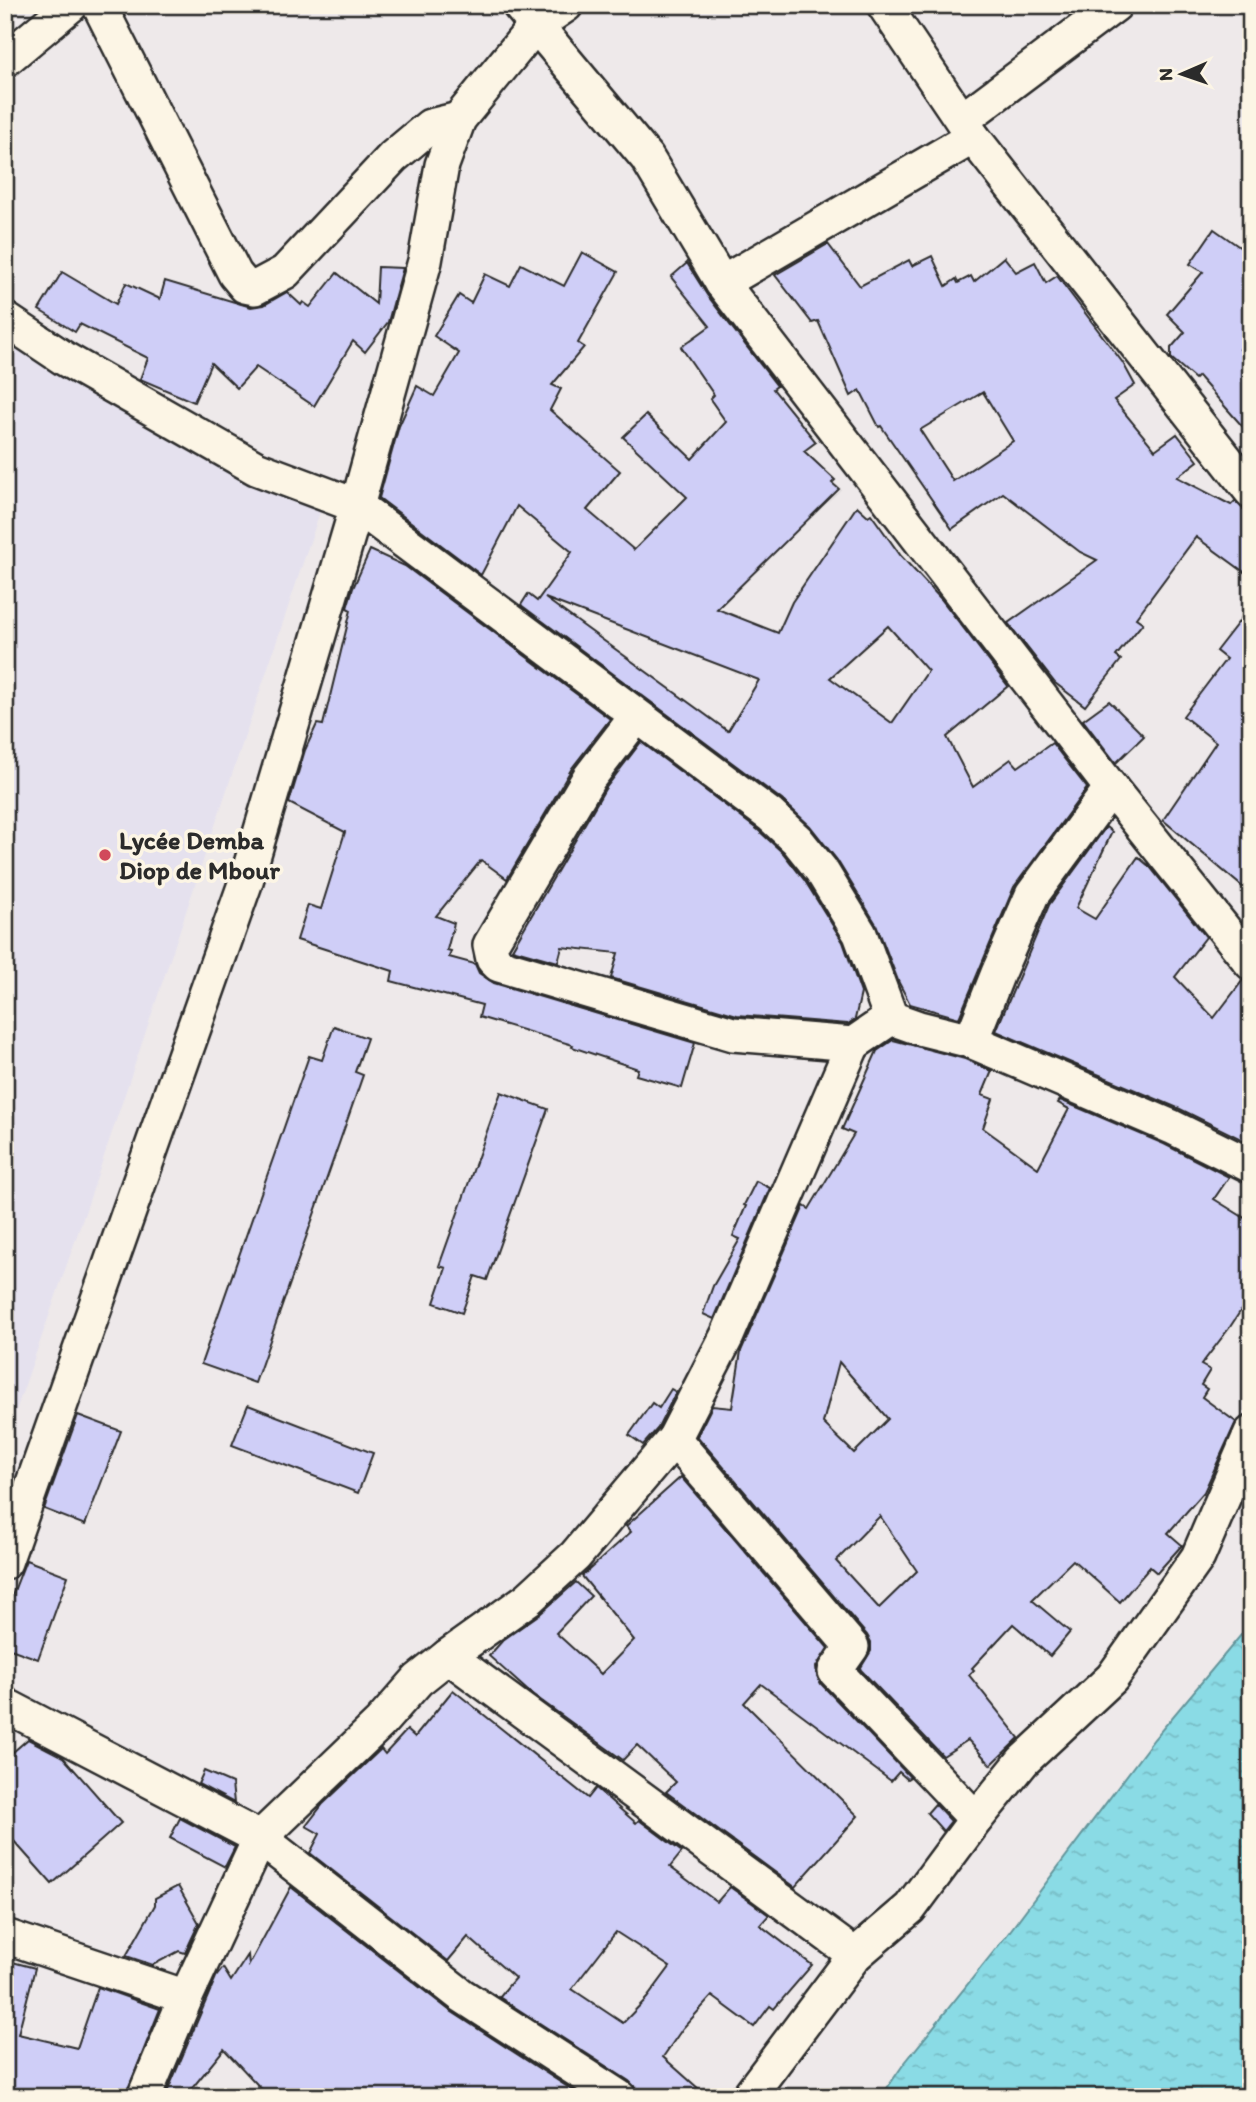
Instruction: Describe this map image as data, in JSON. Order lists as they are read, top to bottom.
{
  "places": ["Lycée Demba Diop de Mbour"],
  "north": "left"
}
